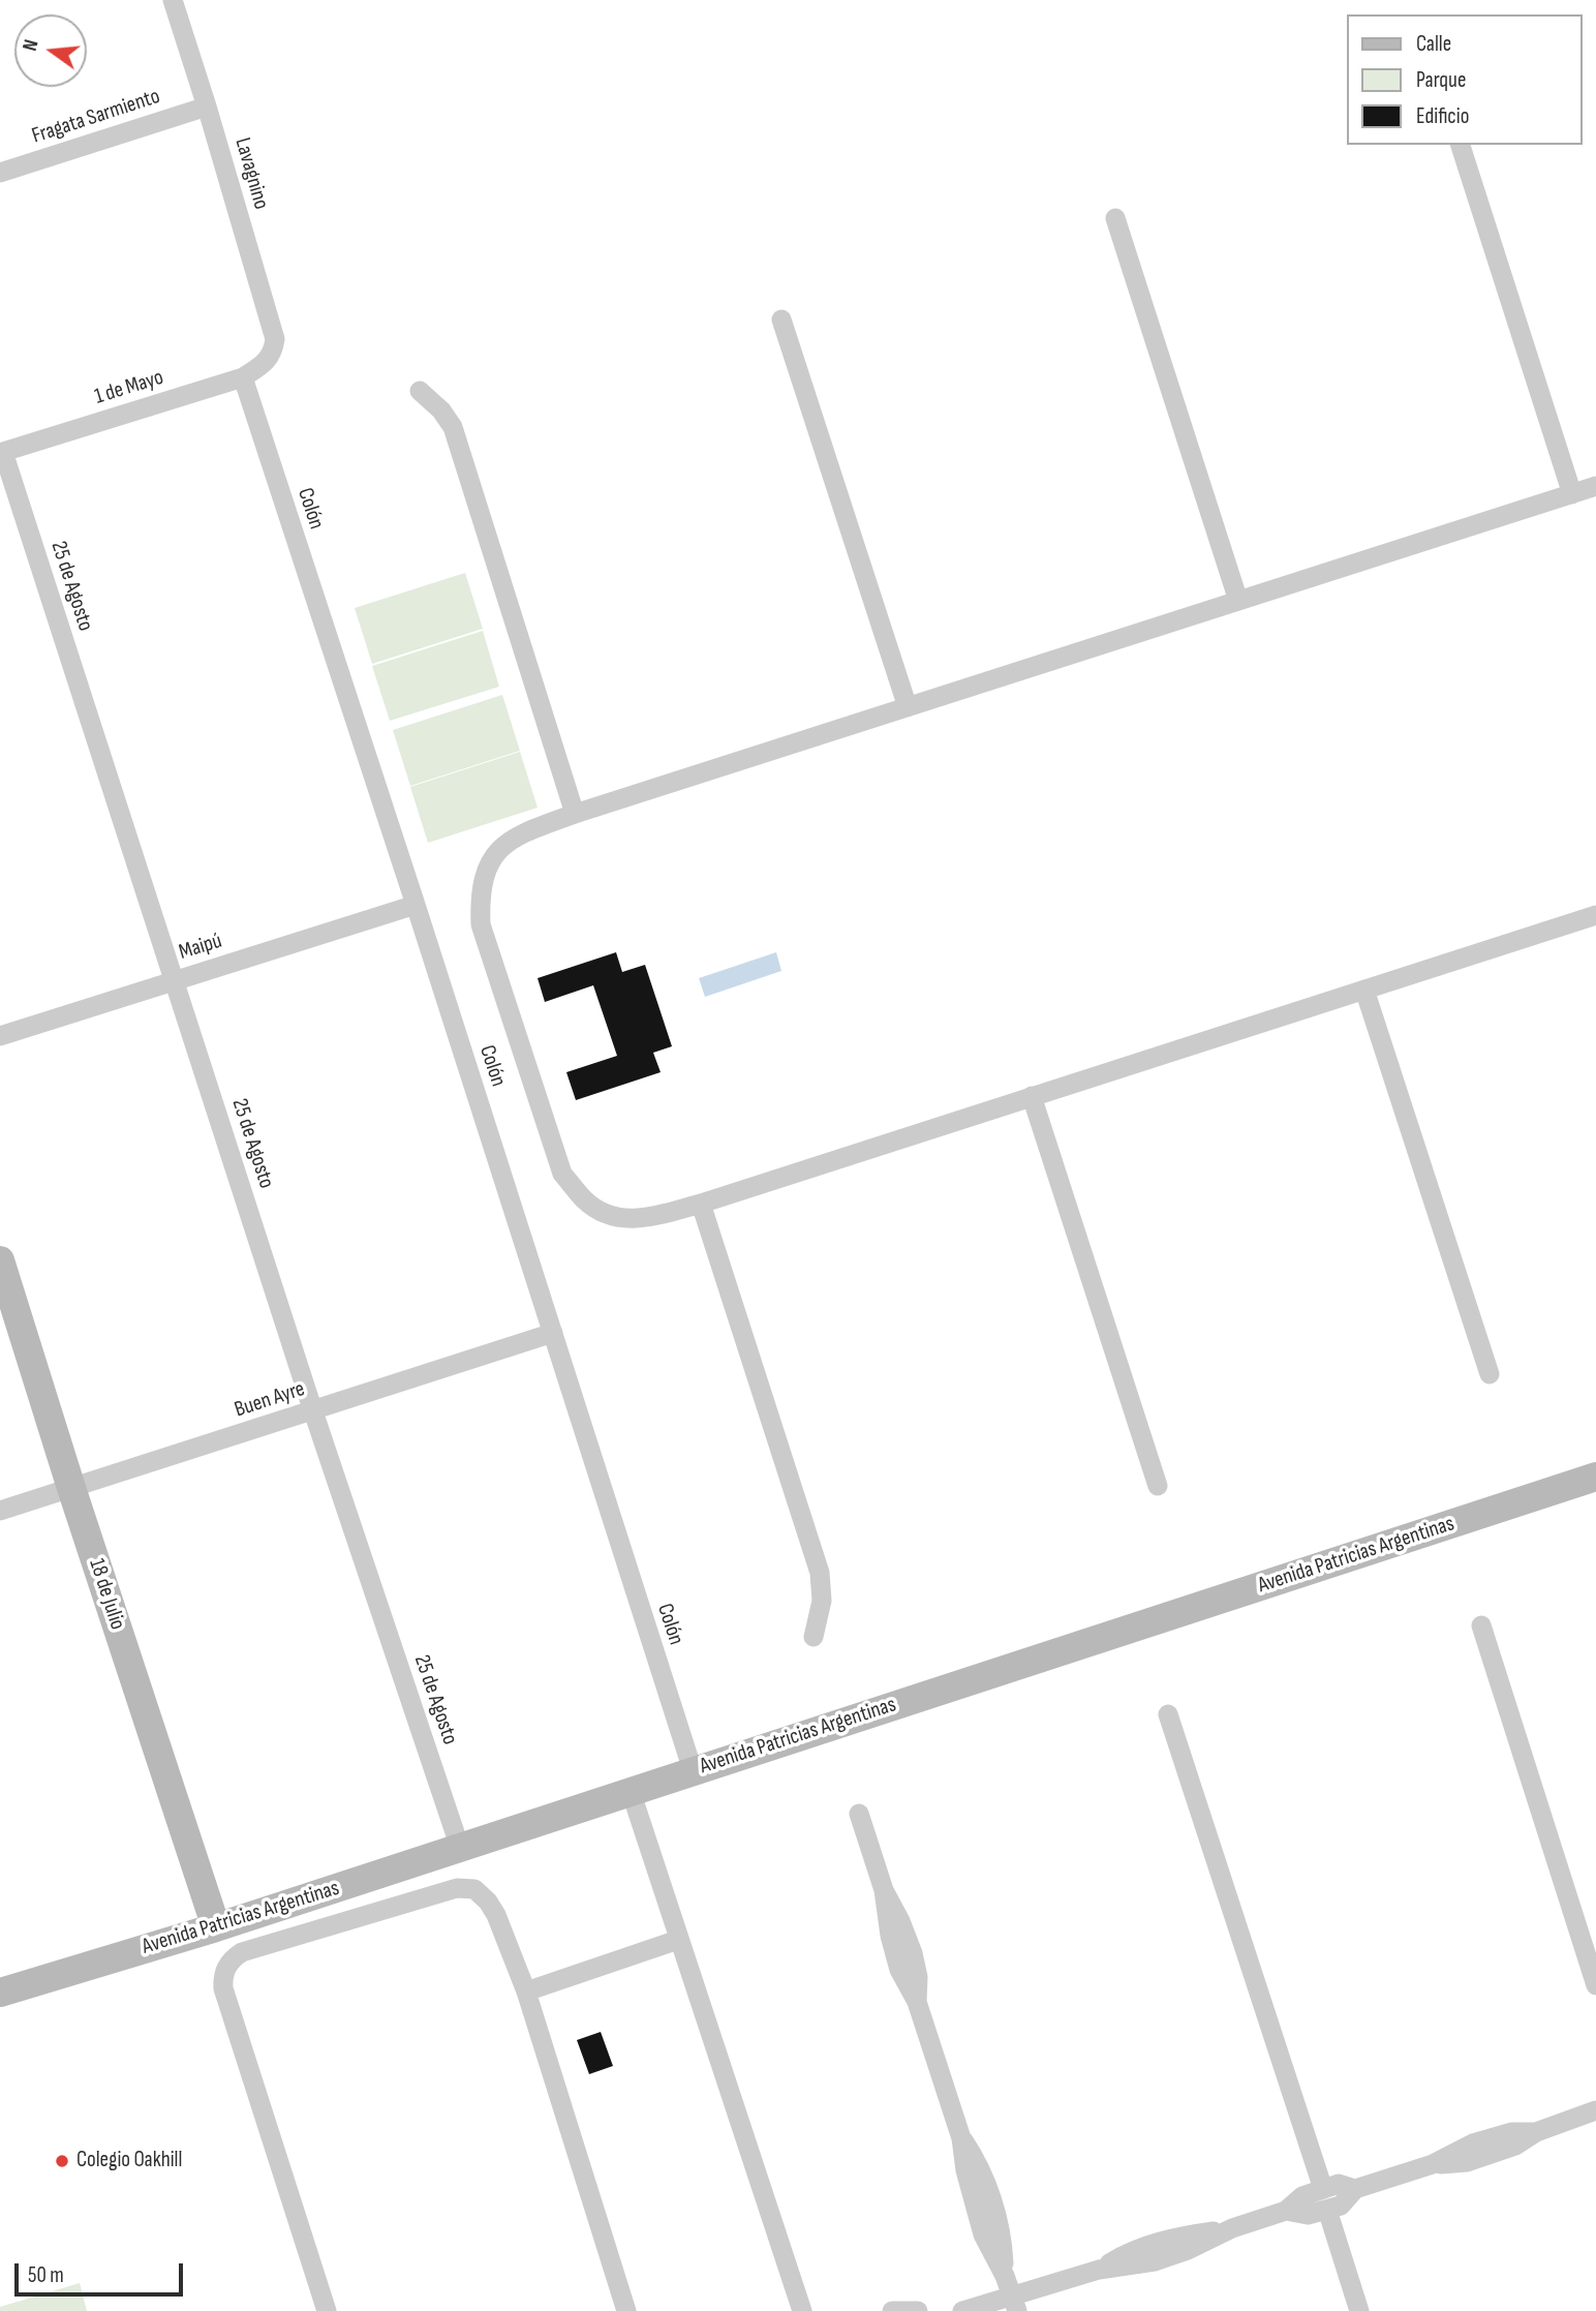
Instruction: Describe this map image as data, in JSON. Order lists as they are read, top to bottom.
{
  "streets": {
    "street": [
      "Fragata Sarmiento",
      "Lavagnino",
      "1 de Mayo",
      "Colón",
      "25 de Agosto",
      "Maipú",
      "Buen Ayre",
      "Avenida Patricias Argentinas",
      "18 de Julio"
    ]
  },
  "crossings": [
    ["Fragata Sarmiento", "Lavagnino"],
    ["Lavagnino", "1 de Mayo"],
    ["1 de Mayo", "Colón"],
    ["1 de Mayo", "25 de Agosto"],
    ["Colón", "Maipú"],
    ["Colón", "Buen Ayre"],
    ["Colón", "Avenida Patricias Argentinas"],
    ["25 de Agosto", "Maipú"],
    ["25 de Agosto", "Buen Ayre"],
    ["25 de Agosto", "Avenida Patricias Argentinas"],
    ["Buen Ayre", "18 de Julio"],
    ["Avenida Patricias Argentinas", "18 de Julio"]
  ],
  "places": ["Colegio Oakhill"],
  "legend": ["Calle", "Parque", "Edificio"],
  "scale_bar": "50 m",
  "north": "left"
}
